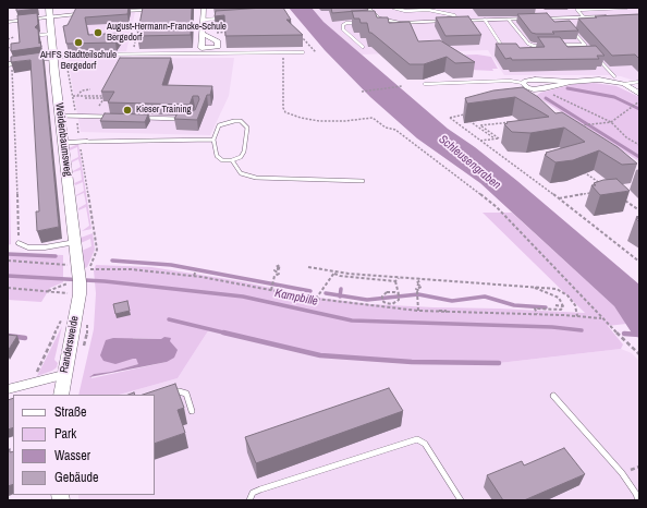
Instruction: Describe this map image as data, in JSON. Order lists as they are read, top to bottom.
{
  "streets": {
    "street": ["Weidenbaumsweg", "Randersweide"]
  },
  "crossings": [
    ["Weidenbaumsweg", "Randersweide"]
  ],
  "water": ["Schleusengraben", "Kampbille"],
  "places": ["August-Hermann-Francke-Schule Bergedorf", "AHFS Stadtteilschule Bergedorf", "Kieser Training"],
  "legend": [
    "Straße",
    "Park",
    "Wasser",
    "Gebäude"
  ]
}
